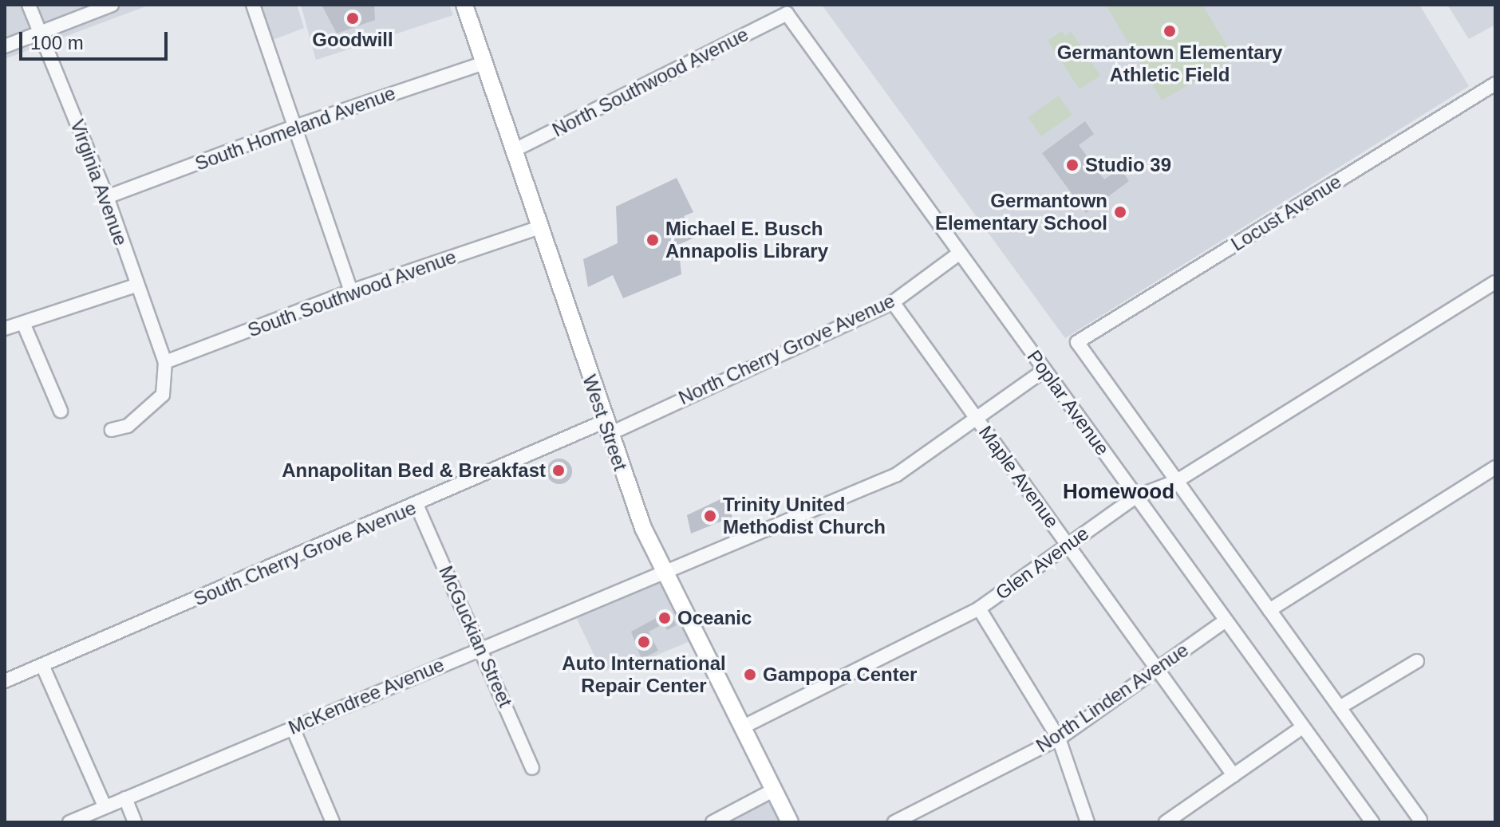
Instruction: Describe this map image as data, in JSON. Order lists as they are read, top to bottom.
{
  "streets": {
    "main road": ["West Street"],
    "street": [
      "North Southwood Avenue",
      "South Homeland Avenue",
      "Virginia Avenue",
      "Locust Avenue",
      "South Southwood Avenue",
      "North Cherry Grove Avenue",
      "Poplar Avenue",
      "Maple Avenue",
      "South Cherry Grove Avenue",
      "Glen Avenue",
      "McGuckian Street",
      "McKendree Avenue",
      "North Linden Avenue"
    ]
  },
  "crossings": [
    ["North Southwood Avenue", "Poplar Avenue"],
    ["North Southwood Avenue", "West Street"],
    ["South Homeland Avenue", "Virginia Avenue"],
    ["South Homeland Avenue", "West Street"],
    ["Virginia Avenue", "South Southwood Avenue"],
    ["Locust Avenue", "Glen Avenue"],
    ["South Southwood Avenue", "West Street"],
    ["North Cherry Grove Avenue", "Poplar Avenue"],
    ["North Cherry Grove Avenue", "West Street"],
    ["North Cherry Grove Avenue", "Maple Avenue"],
    ["North Cherry Grove Avenue", "South Cherry Grove Avenue"],
    ["Poplar Avenue", "Glen Avenue"],
    ["Poplar Avenue", "North Linden Avenue"],
    ["West Street", "South Cherry Grove Avenue"],
    ["West Street", "Glen Avenue"],
    ["West Street", "McKendree Avenue"],
    ["Maple Avenue", "Glen Avenue"],
    ["Maple Avenue", "North Linden Avenue"],
    ["South Cherry Grove Avenue", "McGuckian Street"],
    ["McGuckian Street", "McKendree Avenue"]
  ],
  "districts": ["Homewood"],
  "places": [
    "Goodwill",
    "Germantown Elementary Athletic Field",
    "Studio 39",
    "Germantown Elementary School",
    "Michael E. Busch Annapolis Library",
    "Annapolitan Bed & Breakfast",
    "Trinity United Methodist Church",
    "Oceanic",
    "Auto International Repair Center",
    "Gampopa Center"
  ],
  "scale_bar": "100 m"
}
